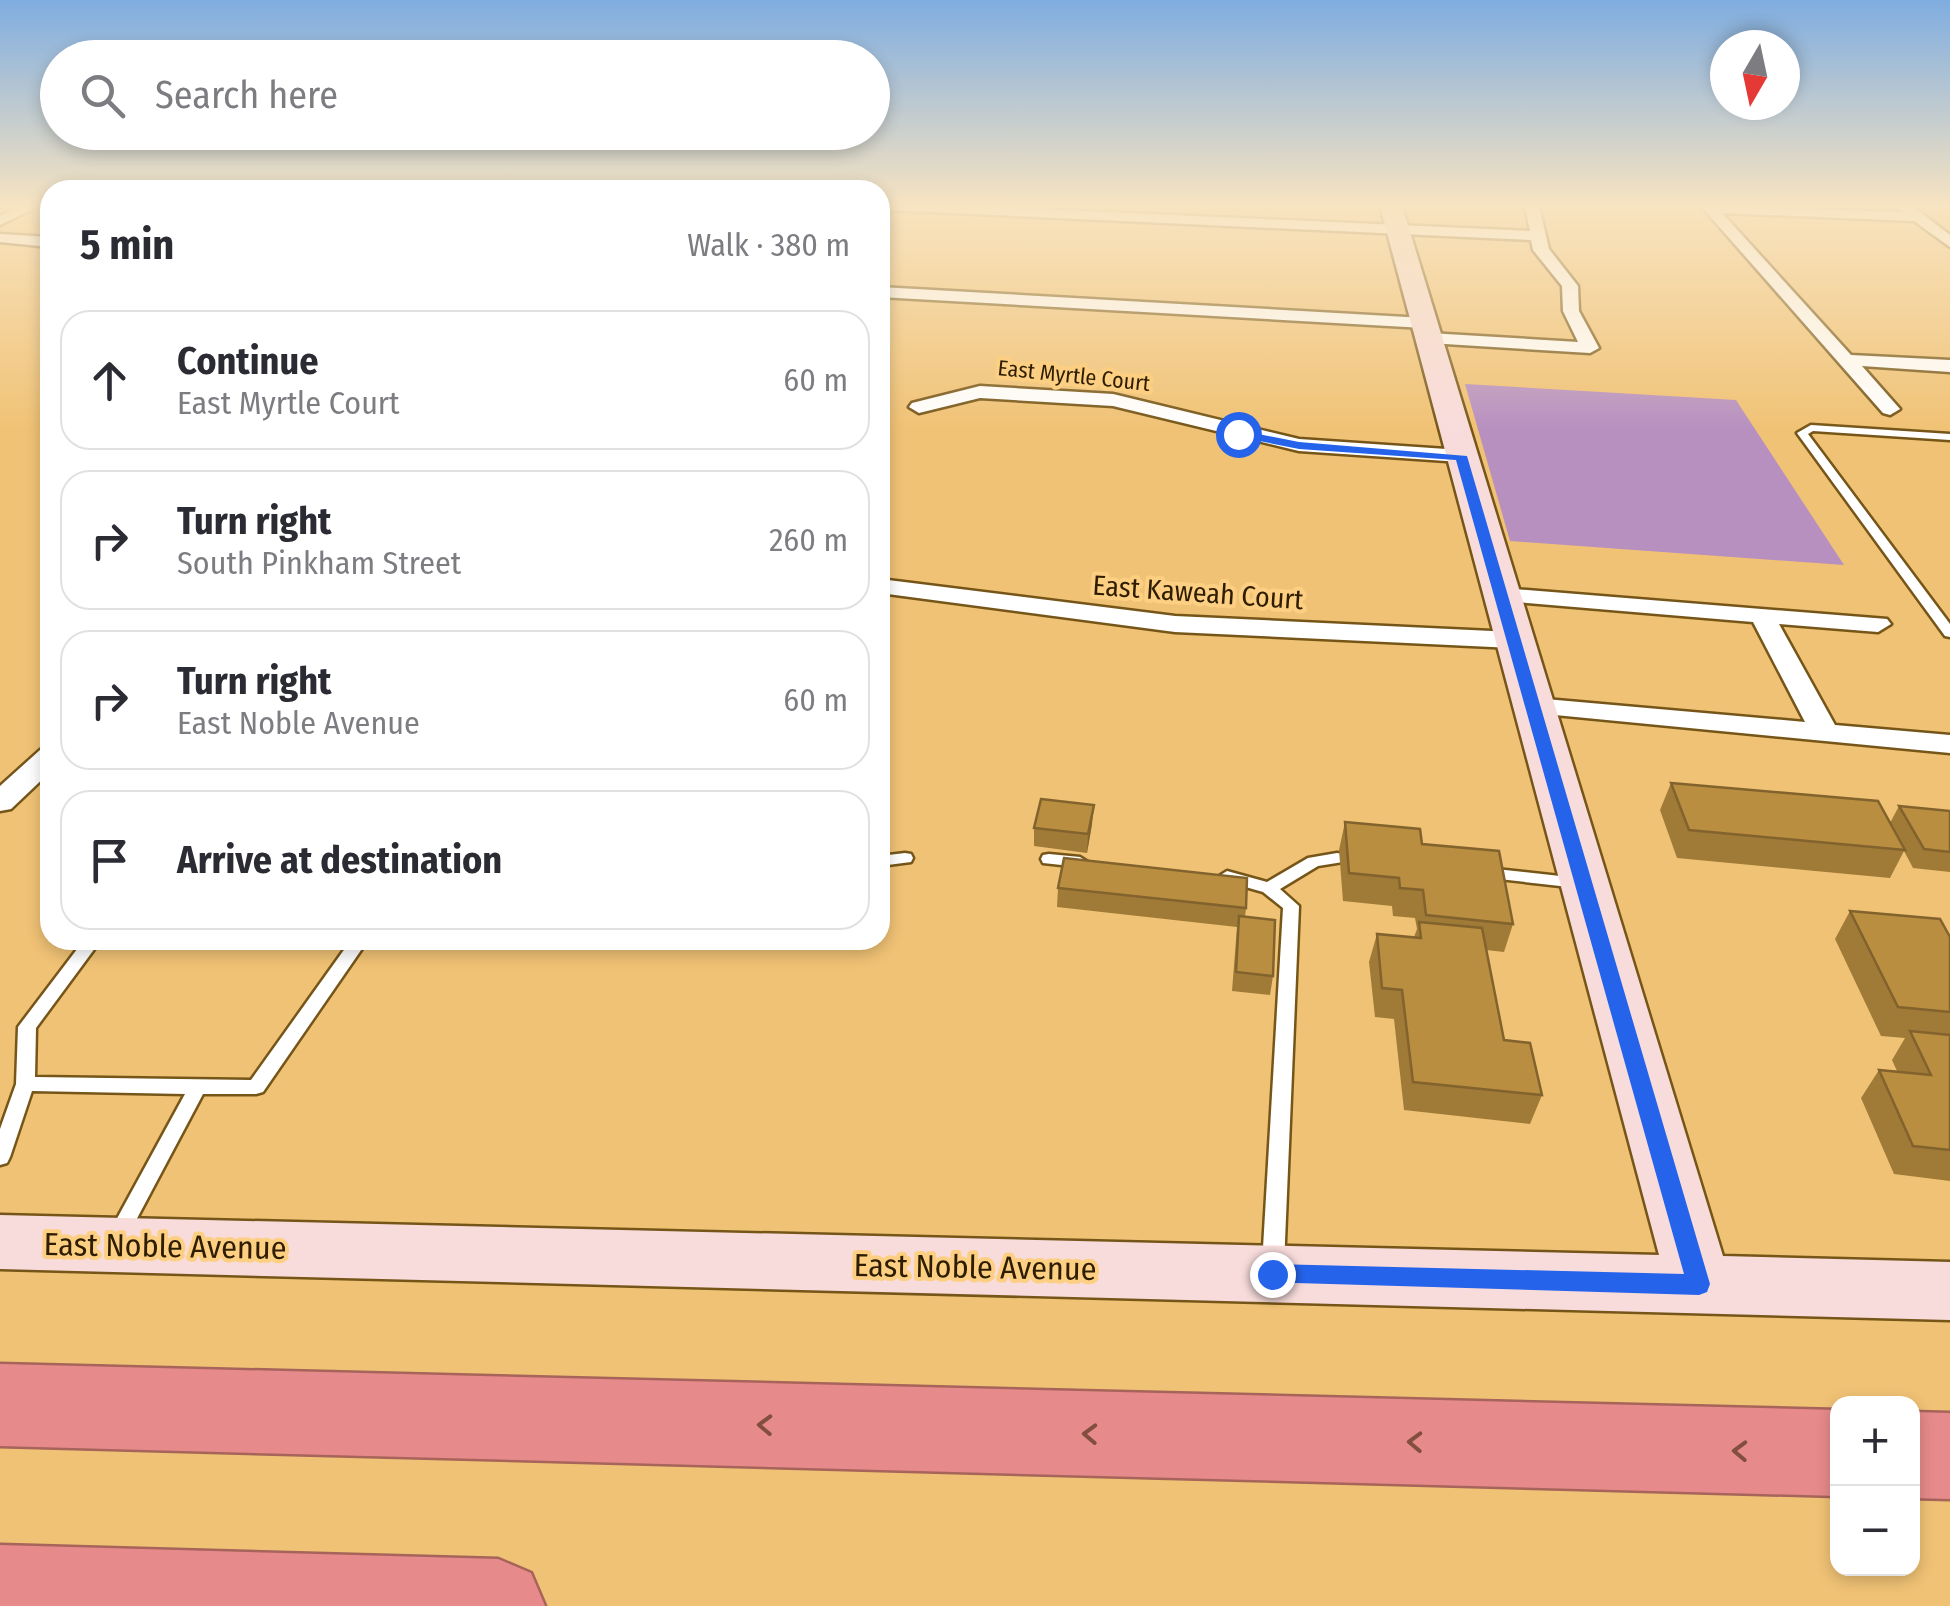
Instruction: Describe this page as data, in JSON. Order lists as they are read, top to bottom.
{
  "streets": {
    "street": ["East Myrtle Court", "East Kaweah Court", "East Noble Avenue"]
  },
  "north": "bottom",
  "page": {
    "search": "Search here",
    "heading": ["5 min", "Walk · 380 m"],
    "list": [
      ["Continue", "East Myrtle Court", "60 m"],
      ["Turn right", "South Pinkham Street", "260 m"],
      ["Turn right", "East Noble Avenue", "60 m"],
      "Arrive at destination"
    ],
    "map_buttons": ["+", "−"]
  }
}
